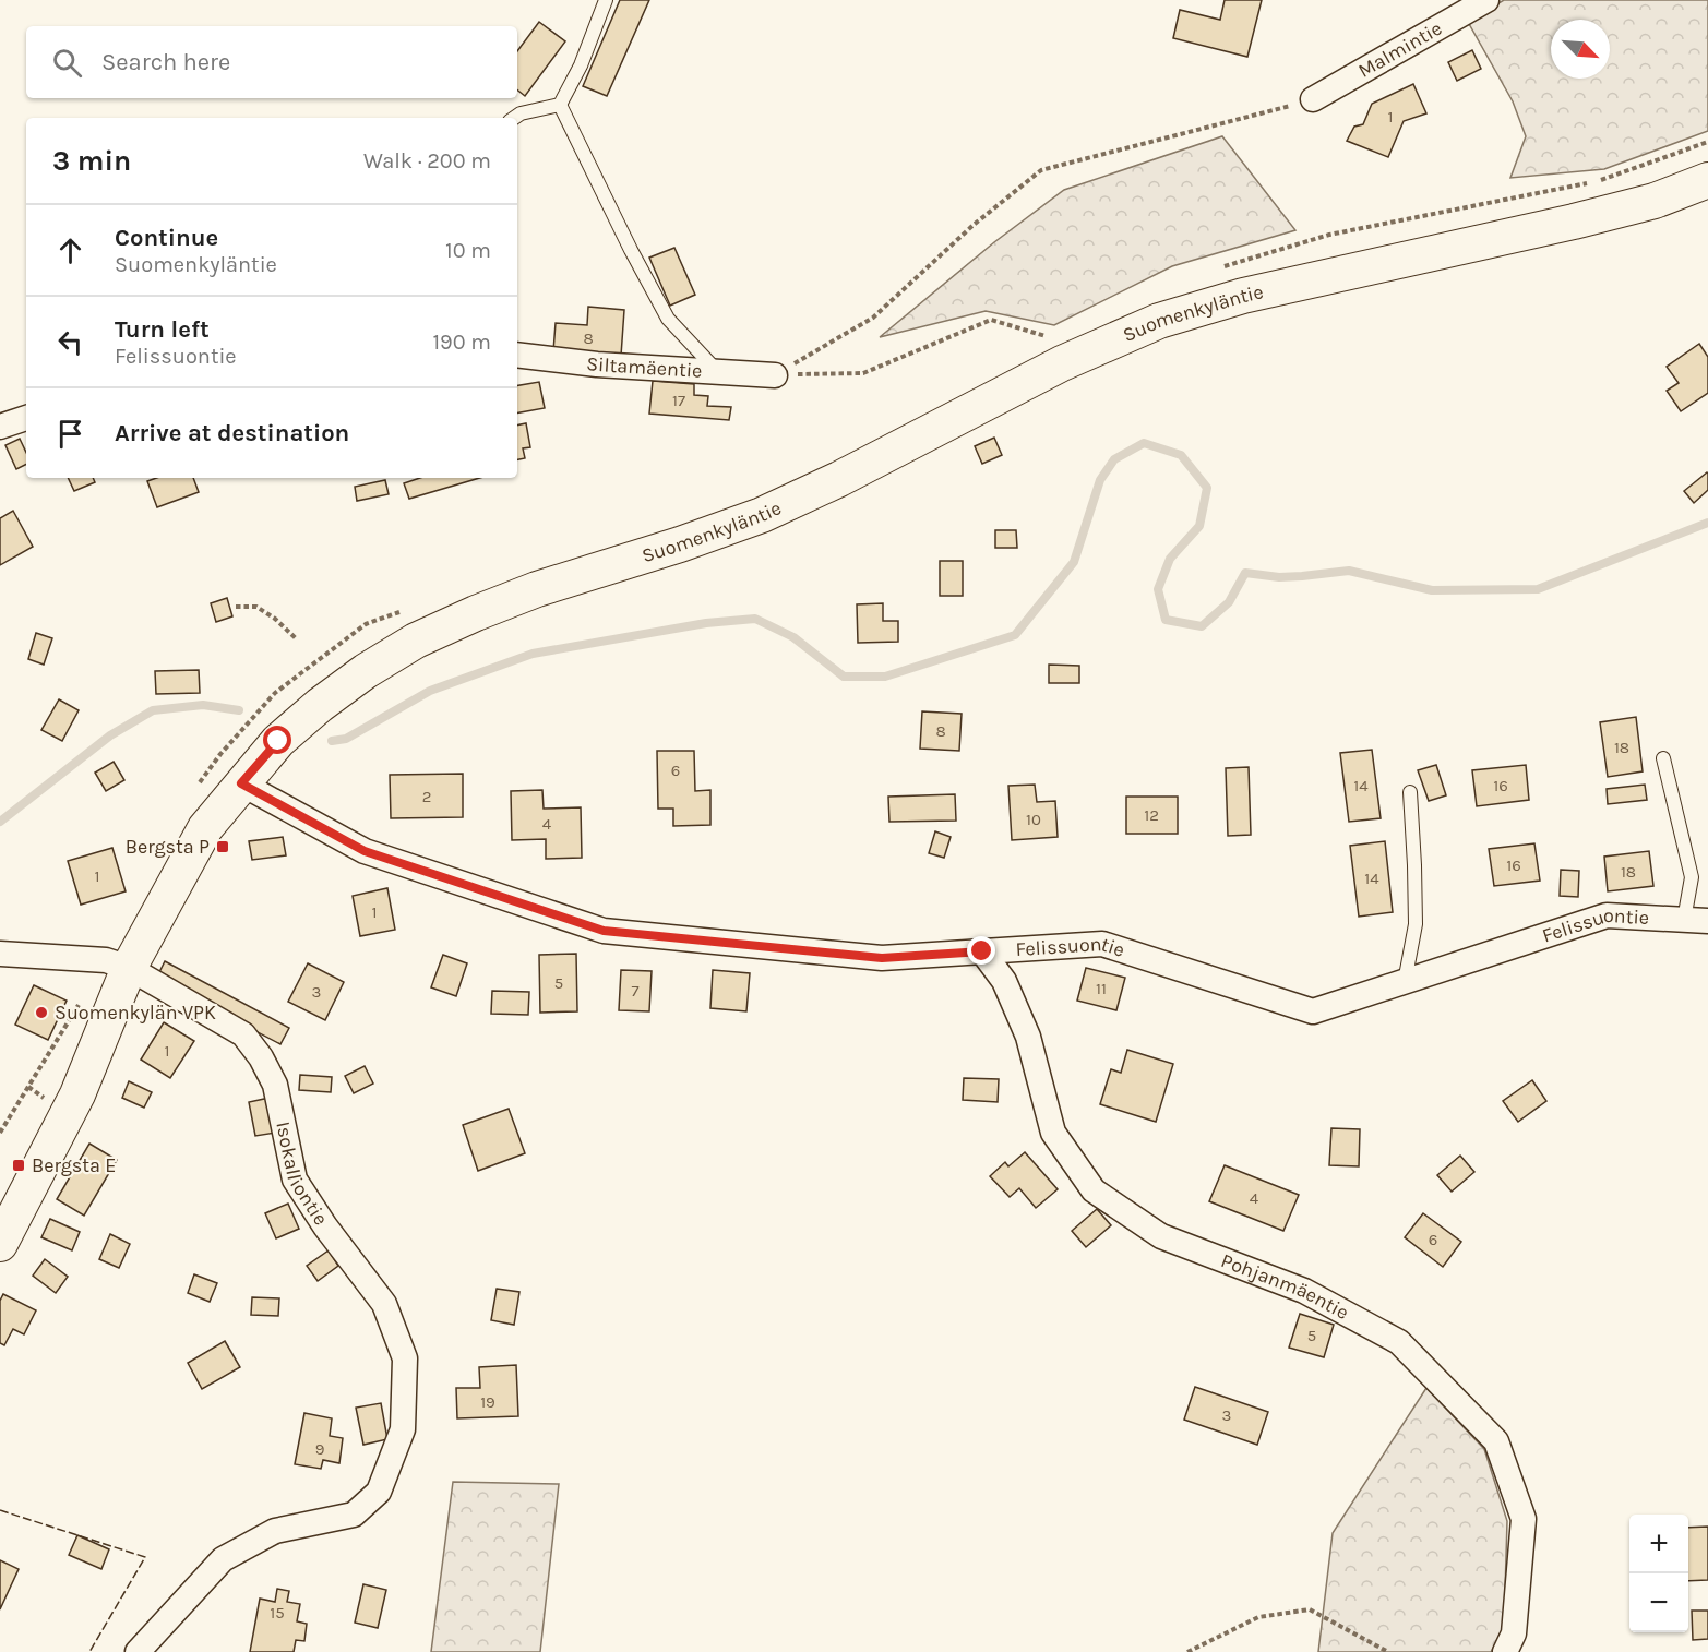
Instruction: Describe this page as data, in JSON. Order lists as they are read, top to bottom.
{
  "streets": {
    "street": [
      "Malmintie",
      "Suomenkyläntie",
      "Siltamäentie",
      "Felissuontie",
      "Isokalliontie",
      "Pohjanmäentie"
    ]
  },
  "crossings": [
    ["Suomenkyläntie", "Felissuontie"],
    ["Suomenkyläntie", "Isokalliontie"],
    ["Felissuontie", "Pohjanmäentie"]
  ],
  "places": {
    "transit": ["Bergsta P", "Bergsta E"],
    "other": ["Suomenkylän VPK"]
  },
  "house_numbers": [
    "1",
    "8",
    "17",
    "8",
    "18",
    "6",
    "14",
    "16",
    "2",
    "12",
    "10",
    "4",
    "16",
    "18",
    "1",
    "14",
    "1",
    "5",
    "11",
    "7",
    "3",
    "1",
    "4",
    "6",
    "5",
    "19",
    "3",
    "9",
    "15"
  ],
  "north": "bottom right",
  "page": {
    "search": "Search here",
    "heading": ["3 min", "Walk · 200 m"],
    "list": [
      ["Continue", "Suomenkyläntie", "10 m"],
      ["Turn left", "Felissuontie", "190 m"],
      "Arrive at destination"
    ],
    "map_buttons": ["+", "−"]
  }
}
